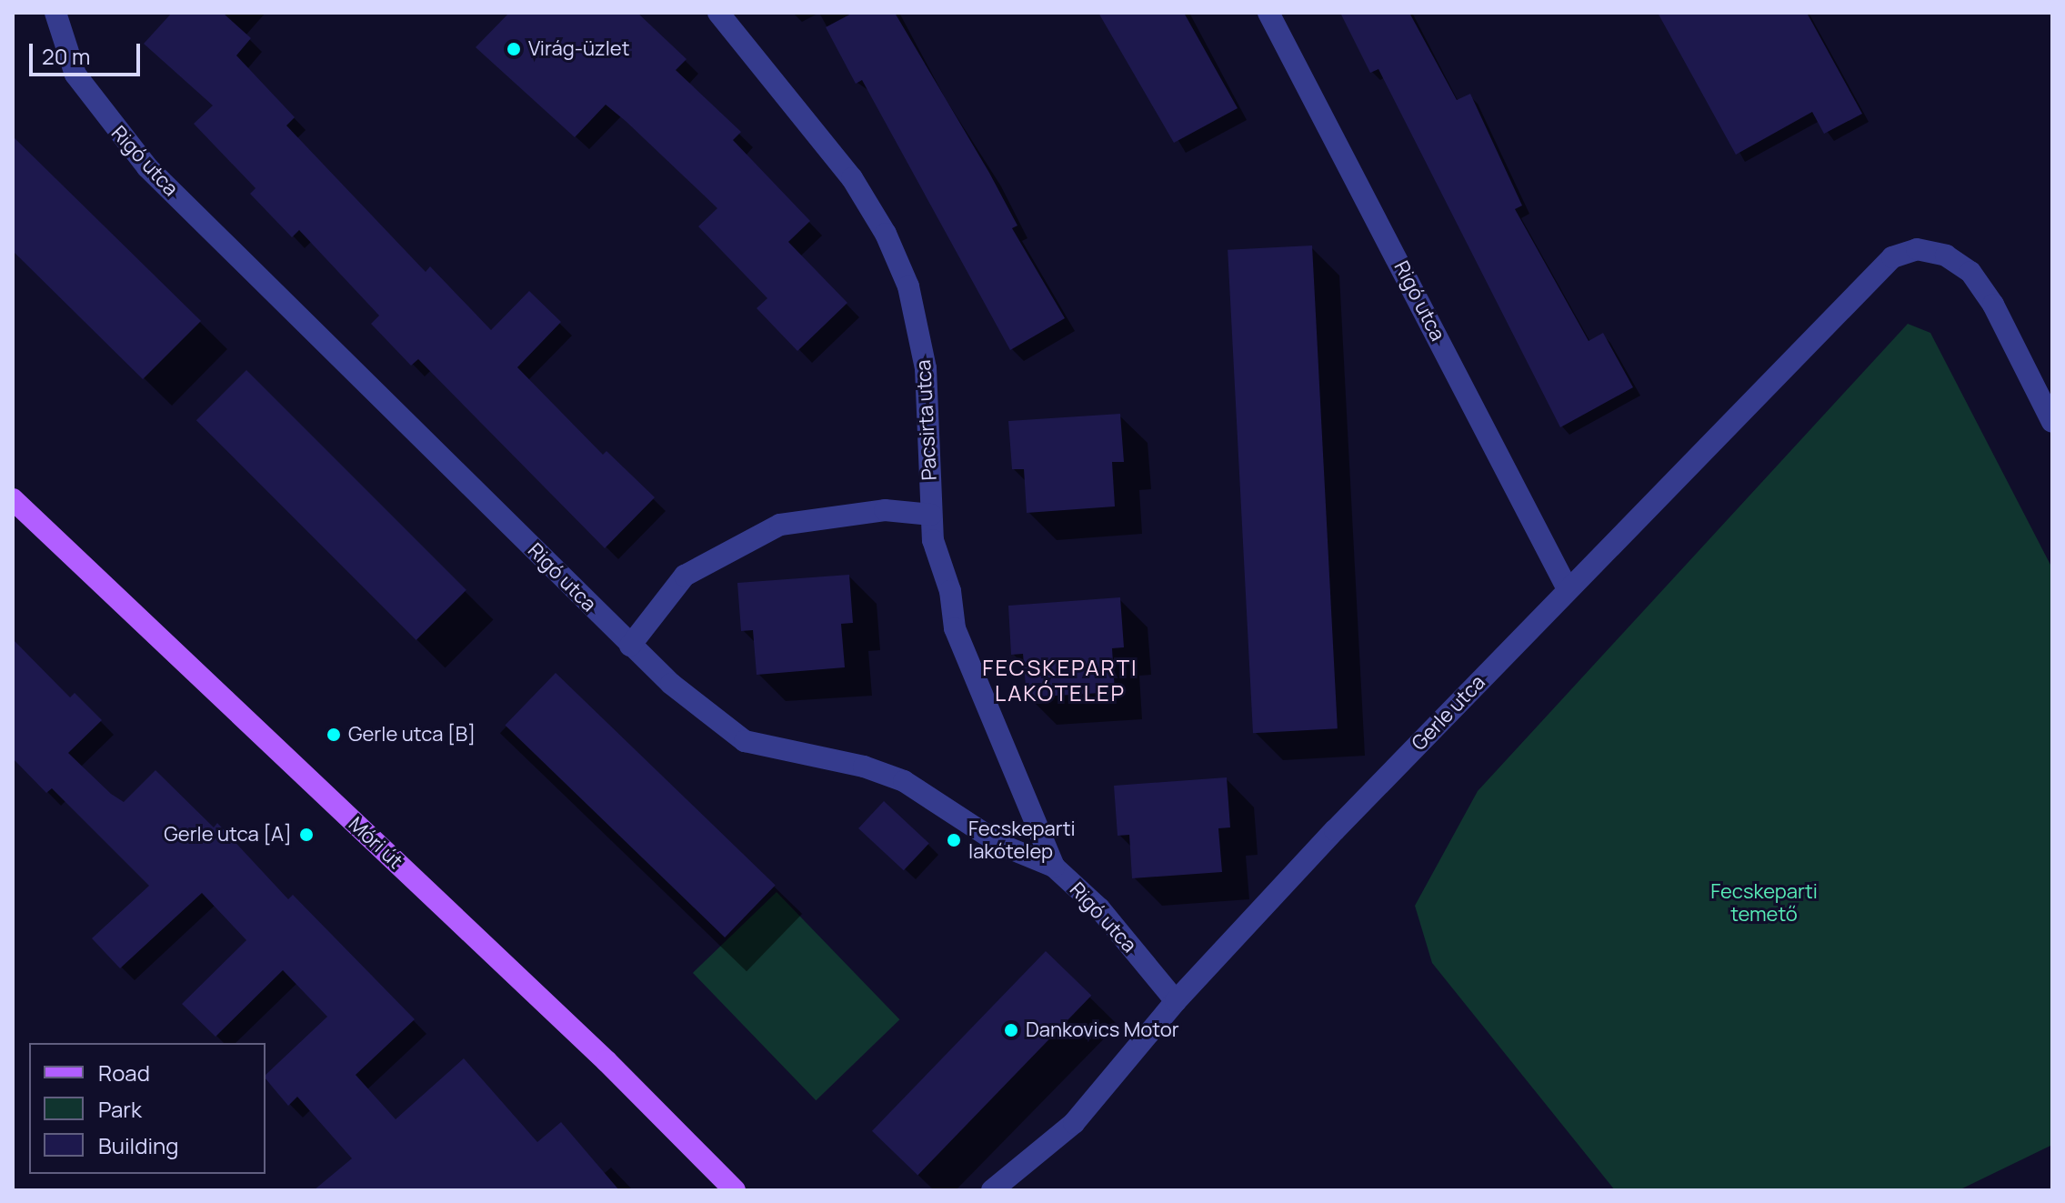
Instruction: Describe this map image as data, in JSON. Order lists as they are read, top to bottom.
{
  "streets": {
    "main road": ["Móri út"],
    "street": ["Rigó utca", "Pacsirta utca", "Gerle utca"]
  },
  "crossings": [
    ["Rigó utca", "Pacsirta utca"],
    ["Rigó utca", "Gerle utca"]
  ],
  "districts": ["FECSKEPARTI LAKÓTELEP"],
  "parks": ["Fecskeparti temető"],
  "places": [
    "Virág-üzlet",
    "Gerle utca [B]",
    "Gerle utca [A]",
    "Fecskeparti lakótelep",
    "Dankovics Motor"
  ],
  "legend": ["Road", "Park", "Building"],
  "scale_bar": "20 m"
}
